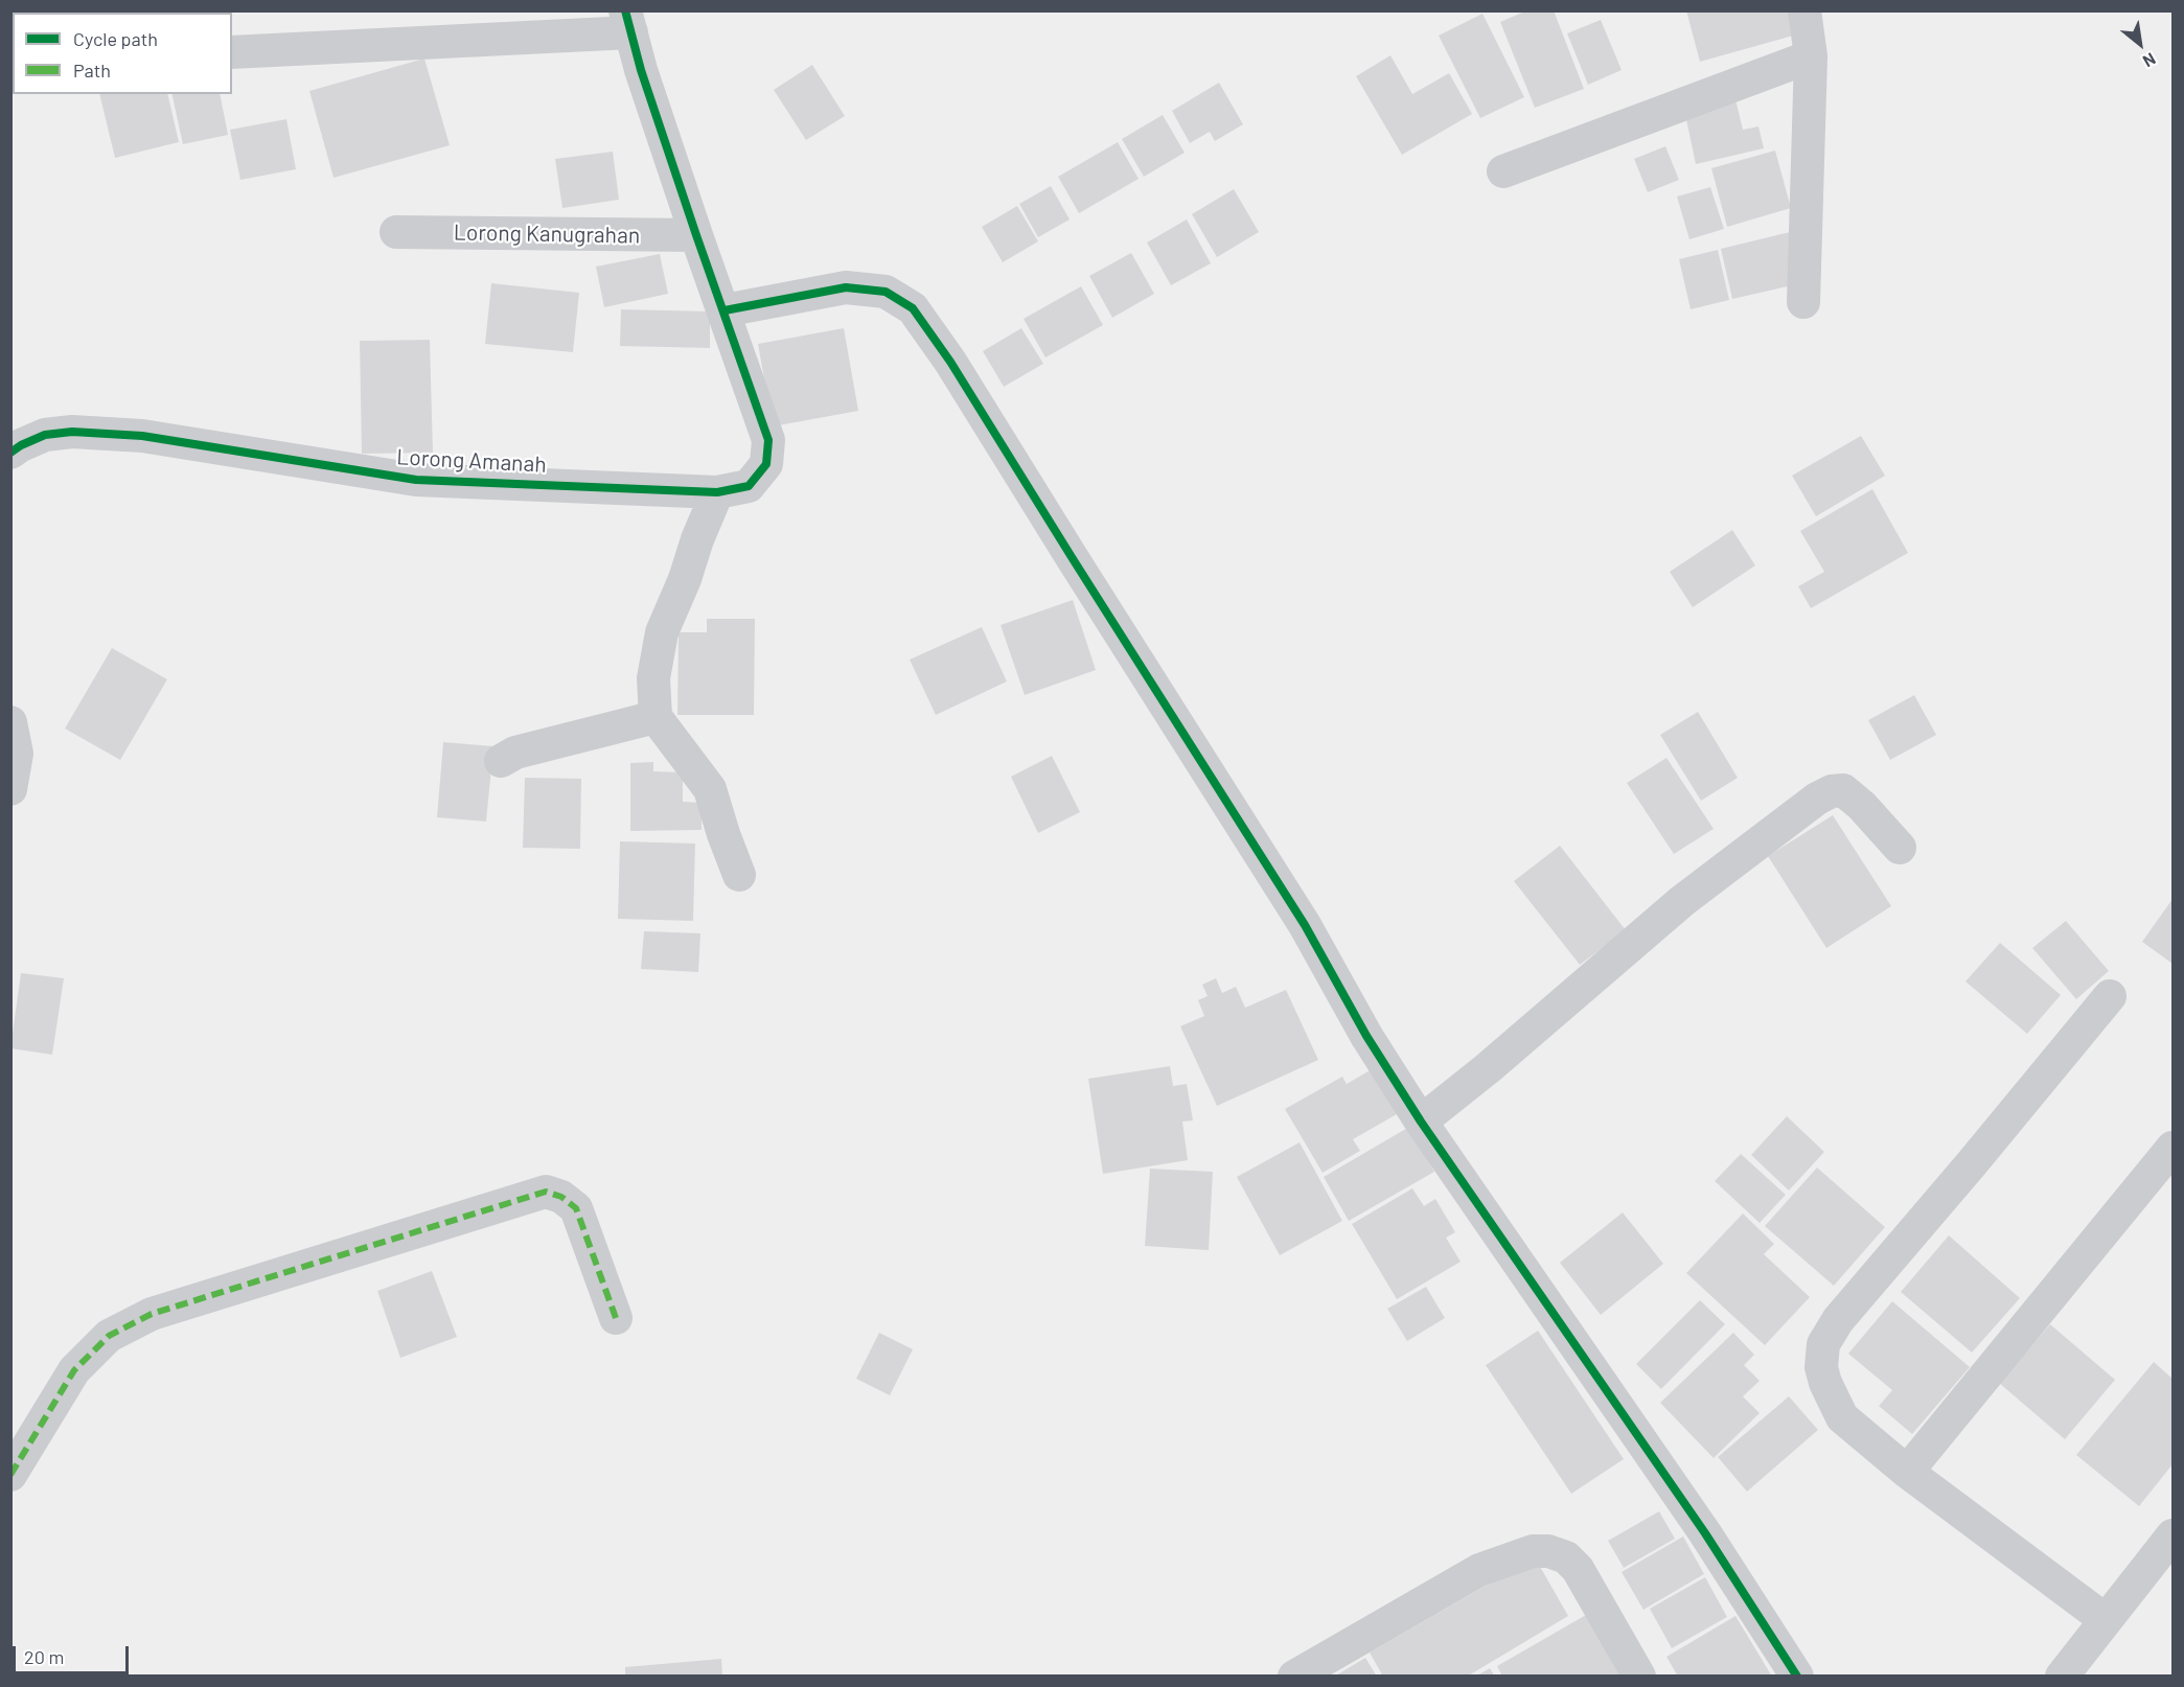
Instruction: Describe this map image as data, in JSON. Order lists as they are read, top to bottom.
{
  "streets": {
    "street": ["Lorong Kanugrahan", "Lorong Amanah"]
  },
  "crossings": [
    ["Lorong Kanugrahan", "Lorong Amanah"]
  ],
  "legend": ["Cycle path", "Path"],
  "scale_bar": "20 m",
  "north": "bottom right"
}
